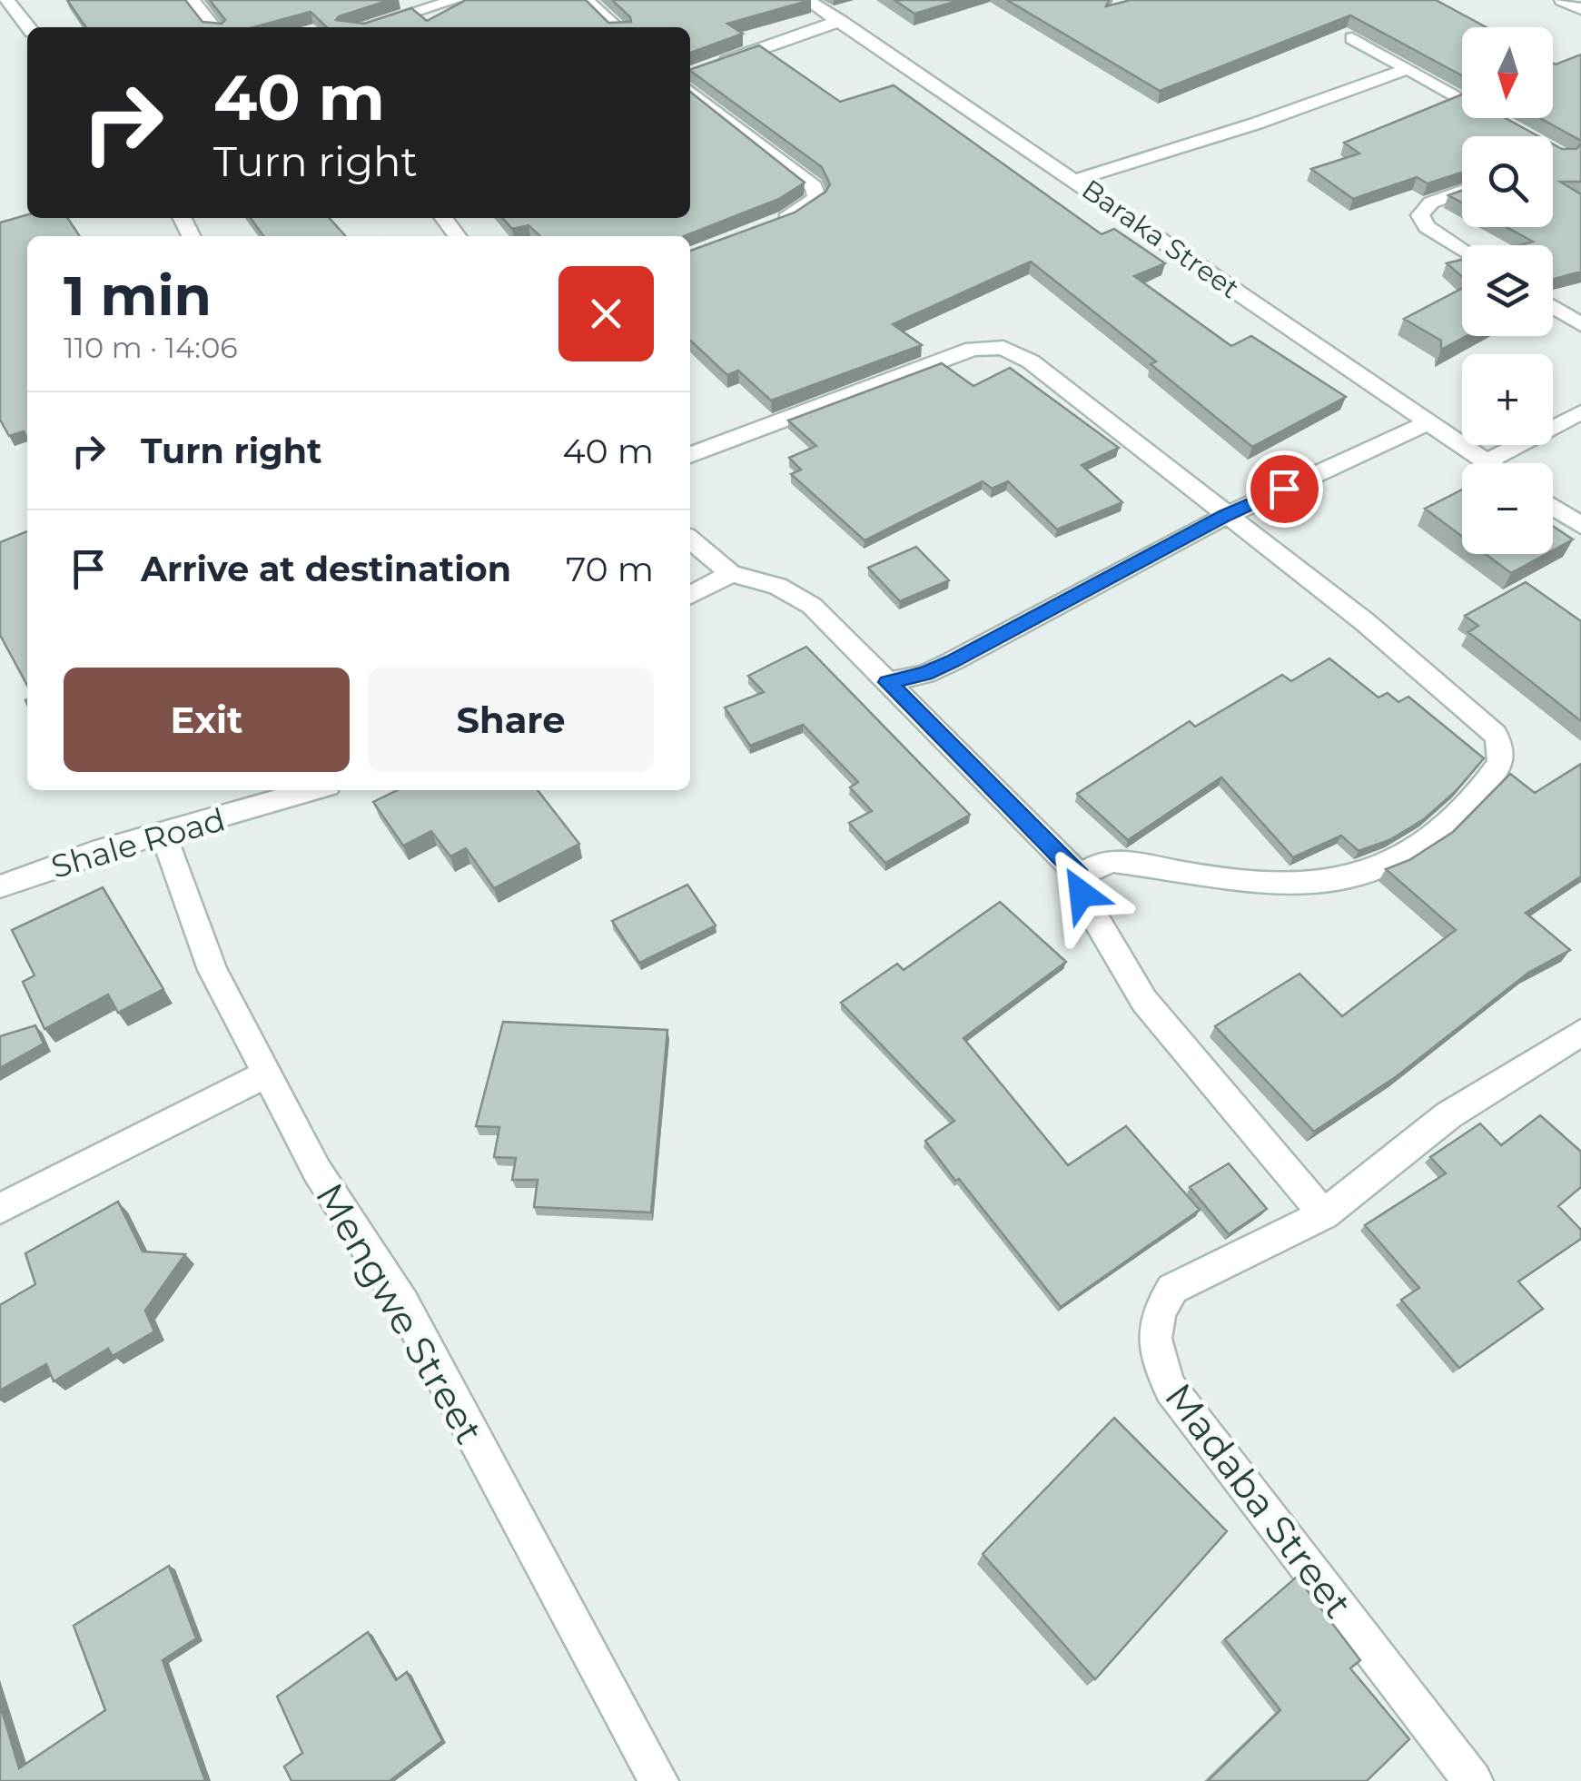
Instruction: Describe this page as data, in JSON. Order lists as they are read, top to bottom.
{
  "streets": {
    "street": [
      "Baraka Street",
      "Shale Road",
      "Mengwe Street",
      "Madaba Street"
    ]
  },
  "crossings": [
    ["Shale Road", "Mengwe Street"]
  ],
  "north": "bottom",
  "page": {
    "map_buttons": ["+", "−"],
    "turn": ["40 m", "Turn right"],
    "heading": ["1 min", "110 m · 14:06"],
    "list": [
      {
        "name": "Turn right",
        "value": "40 m"
      },
      {
        "name": "Arrive at destination",
        "value": "70 m"
      }
    ],
    "buttons": ["Exit", "Share"]
  }
}
